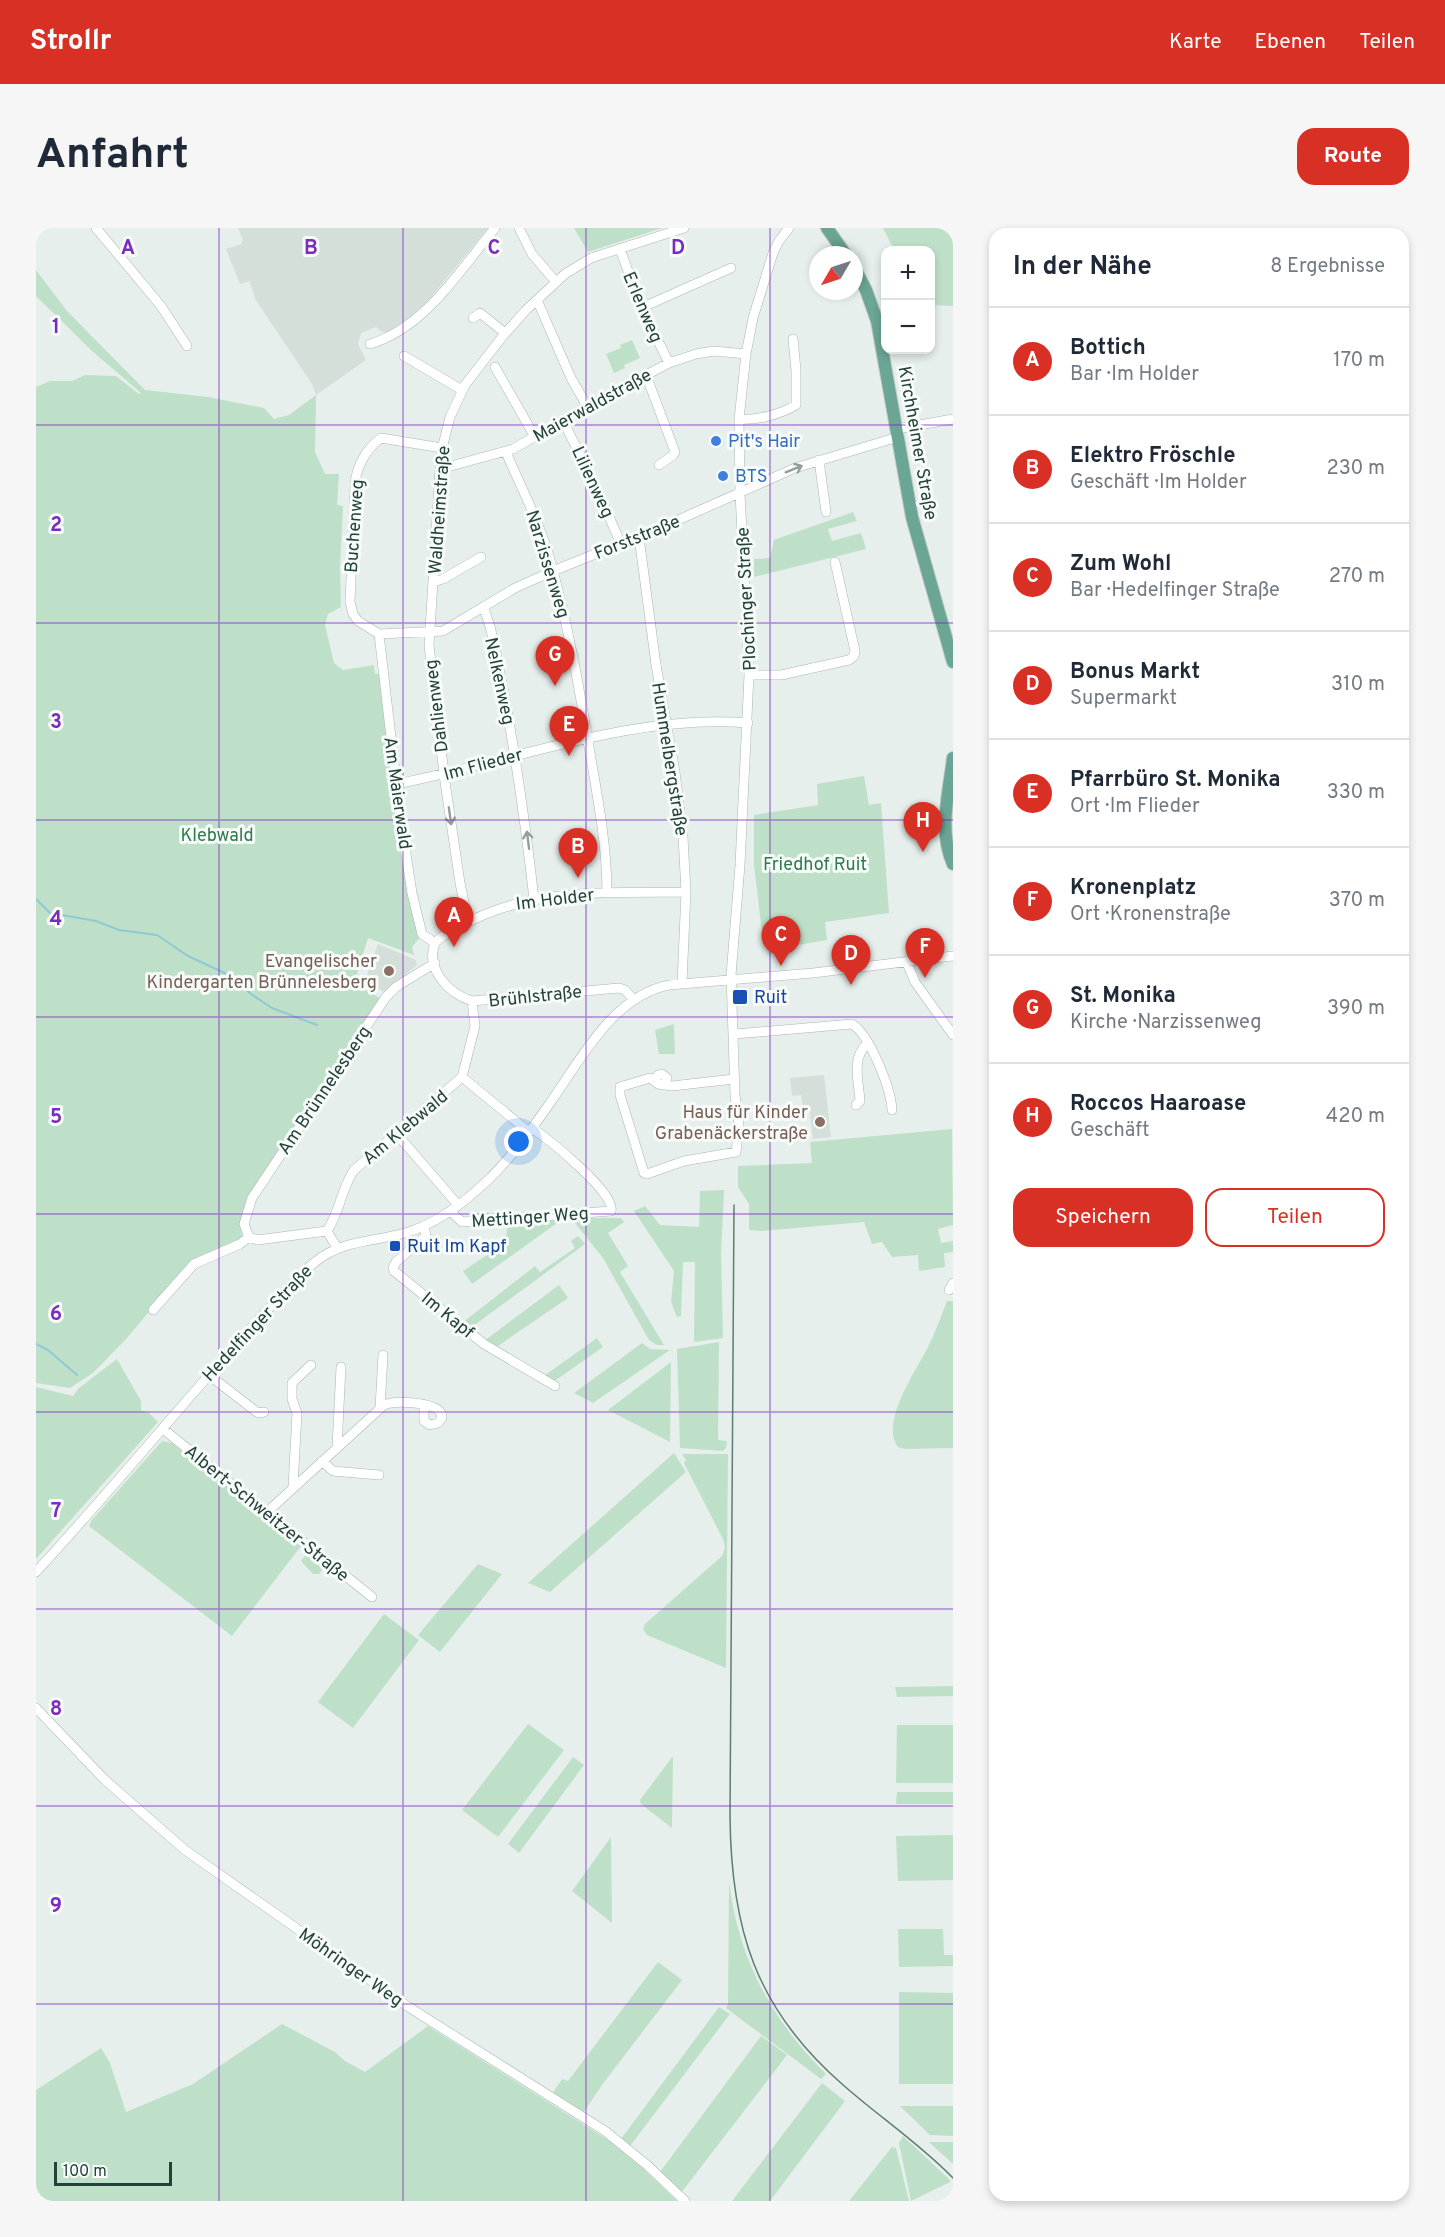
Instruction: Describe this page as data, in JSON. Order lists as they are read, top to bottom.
{
  "streets": {
    "main road": ["Kirchheimer Straße"],
    "street": [
      "Erlenweg",
      "Maierwaldstraße",
      "Lilienweg",
      "Waldheimstraße",
      "Buchenweg",
      "Forststraße",
      "Narzissenweg",
      "Plochinger Straße",
      "Nelkenweg",
      "Dahlienweg",
      "Hummelbergstraße",
      "Im Flieder",
      "Am Maierwald",
      "Im Holder",
      "Brühlstraße",
      "Am Brünnelesberg",
      "Am Klebwald",
      "Mettinger Weg",
      "Im Kapf",
      "Hedelfinger Straße",
      "Albert-Schweitzer-Straße",
      "Möhringer Weg"
    ]
  },
  "crossings": [
    ["Erlenweg", "Maierwaldstraße"],
    ["Erlenweg", "Waldheimstraße"],
    ["Maierwaldstraße", "Lilienweg"],
    ["Maierwaldstraße", "Waldheimstraße"],
    ["Maierwaldstraße", "Narzissenweg"],
    ["Maierwaldstraße", "Plochinger Straße"],
    ["Kirchheimer Straße", "Forststraße"],
    ["Lilienweg", "Forststraße"],
    ["Waldheimstraße", "Buchenweg"],
    ["Waldheimstraße", "Forststraße"],
    ["Waldheimstraße", "Dahlienweg"],
    ["Buchenweg", "Forststraße"],
    ["Buchenweg", "Am Maierwald"],
    ["Forststraße", "Narzissenweg"],
    ["Forststraße", "Plochinger Straße"],
    ["Forststraße", "Nelkenweg"],
    ["Forststraße", "Dahlienweg"],
    ["Forststraße", "Hummelbergstraße"],
    ["Forststraße", "Am Maierwald"],
    ["Narzissenweg", "Im Flieder"],
    ["Narzissenweg", "Im Holder"],
    ["Plochinger Straße", "Im Flieder"],
    ["Plochinger Straße", "Hedelfinger Straße"],
    ["Nelkenweg", "Im Flieder"],
    ["Nelkenweg", "Im Holder"],
    ["Dahlienweg", "Im Flieder"],
    ["Dahlienweg", "Im Holder"],
    ["Hummelbergstraße", "Im Flieder"],
    ["Hummelbergstraße", "Im Holder"],
    ["Hummelbergstraße", "Hedelfinger Straße"],
    ["Im Flieder", "Am Maierwald"],
    ["Am Maierwald", "Im Holder"],
    ["Am Maierwald", "Brühlstraße"],
    ["Im Holder", "Brühlstraße"],
    ["Brühlstraße", "Am Brünnelesberg"],
    ["Brühlstraße", "Am Klebwald"],
    ["Brühlstraße", "Hedelfinger Straße"],
    ["Mettinger Weg", "Hedelfinger Straße"],
    ["Im Kapf", "Hedelfinger Straße"],
    ["Hedelfinger Straße", "Albert-Schweitzer-Straße"]
  ],
  "one_way": ["Nelkenweg", "Dahlienweg"],
  "parks": ["Klebwald", "Friedhof Ruit"],
  "places": {
    "other": [
      "Pit's Hair",
      "BTS",
      "Evangelischer Kindergarten Brünnelesberg",
      "Haus für Kinder Grabenäckerstraße"
    ],
    "transit": ["Ruit", "Ruit Im Kapf"]
  },
  "scale_bar": "100 m",
  "north": "bottom left",
  "page": {
    "header": "Strollr",
    "nav": ["Karte", "Ebenen", "Teilen"],
    "buttons": [
      "Route",
      ["Speichern", "Teilen"]
    ],
    "title": "Anfahrt",
    "heading": ["In der Nähe", "8 Ergebnisse"],
    "map_buttons": ["+", "−"],
    "list": [
      {
        "mark": "A",
        "name": "Bottich",
        "note": "Bar · Im Holder",
        "value": "170 m"
      },
      {
        "mark": "B",
        "name": "Elektro Fröschle",
        "note": "Geschäft · Im Holder",
        "value": "230 m"
      },
      {
        "mark": "C",
        "name": "Zum Wohl",
        "note": "Bar · Hedelfinger Straße",
        "value": "270 m"
      },
      {
        "mark": "D",
        "name": "Bonus Markt",
        "note": "Supermarkt",
        "value": "310 m"
      },
      {
        "mark": "E",
        "name": "Pfarrbüro St. Monika",
        "note": "Ort · Im Flieder",
        "value": "330 m"
      },
      {
        "mark": "F",
        "name": "Kronenplatz",
        "note": "Ort · Kronenstraße",
        "value": "370 m"
      },
      {
        "mark": "G",
        "name": "St. Monika",
        "note": "Kirche · Narzissenweg",
        "value": "390 m"
      },
      {
        "mark": "H",
        "name": "Roccos Haaroase",
        "note": "Geschäft",
        "value": "420 m"
      }
    ],
    "pins": [
      "G",
      "E",
      "H",
      "B",
      "A",
      "C",
      "F",
      "D"
    ],
    "scale": "100 m"
  },
  "grid": {
    "columns": [
      "A",
      "B",
      "C",
      "D"
    ],
    "rows": [
      "1",
      "2",
      "3",
      "4",
      "5",
      "6",
      "7",
      "8",
      "9"
    ]
  }
}
